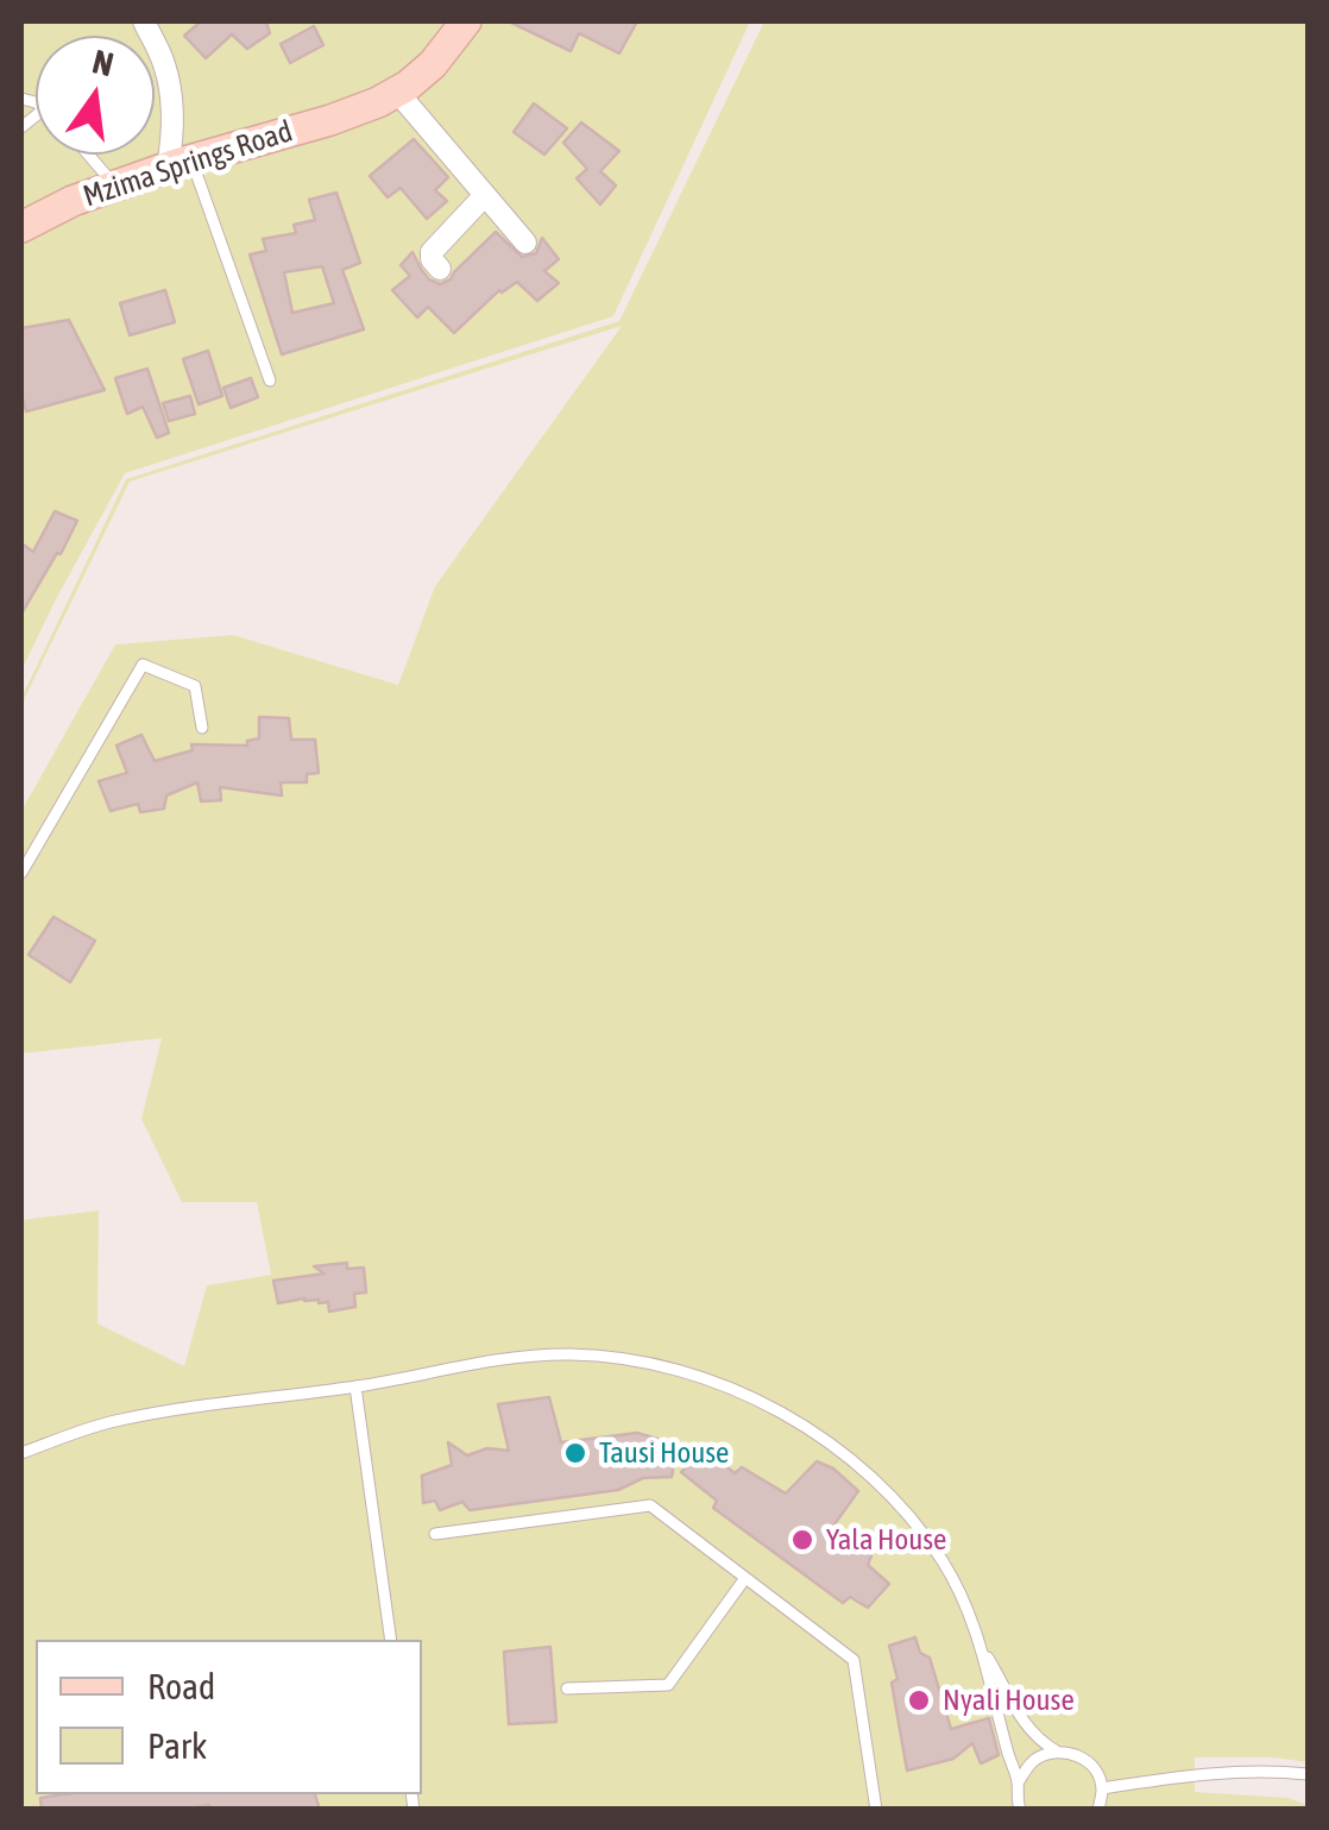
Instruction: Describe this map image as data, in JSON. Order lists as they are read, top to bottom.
{
  "streets": {
    "street": ["Mzima Springs Road"]
  },
  "places": ["Tausi House", "Yala House", "Nyali House"],
  "legend": ["Road", "Park"],
  "north": "top"
}
